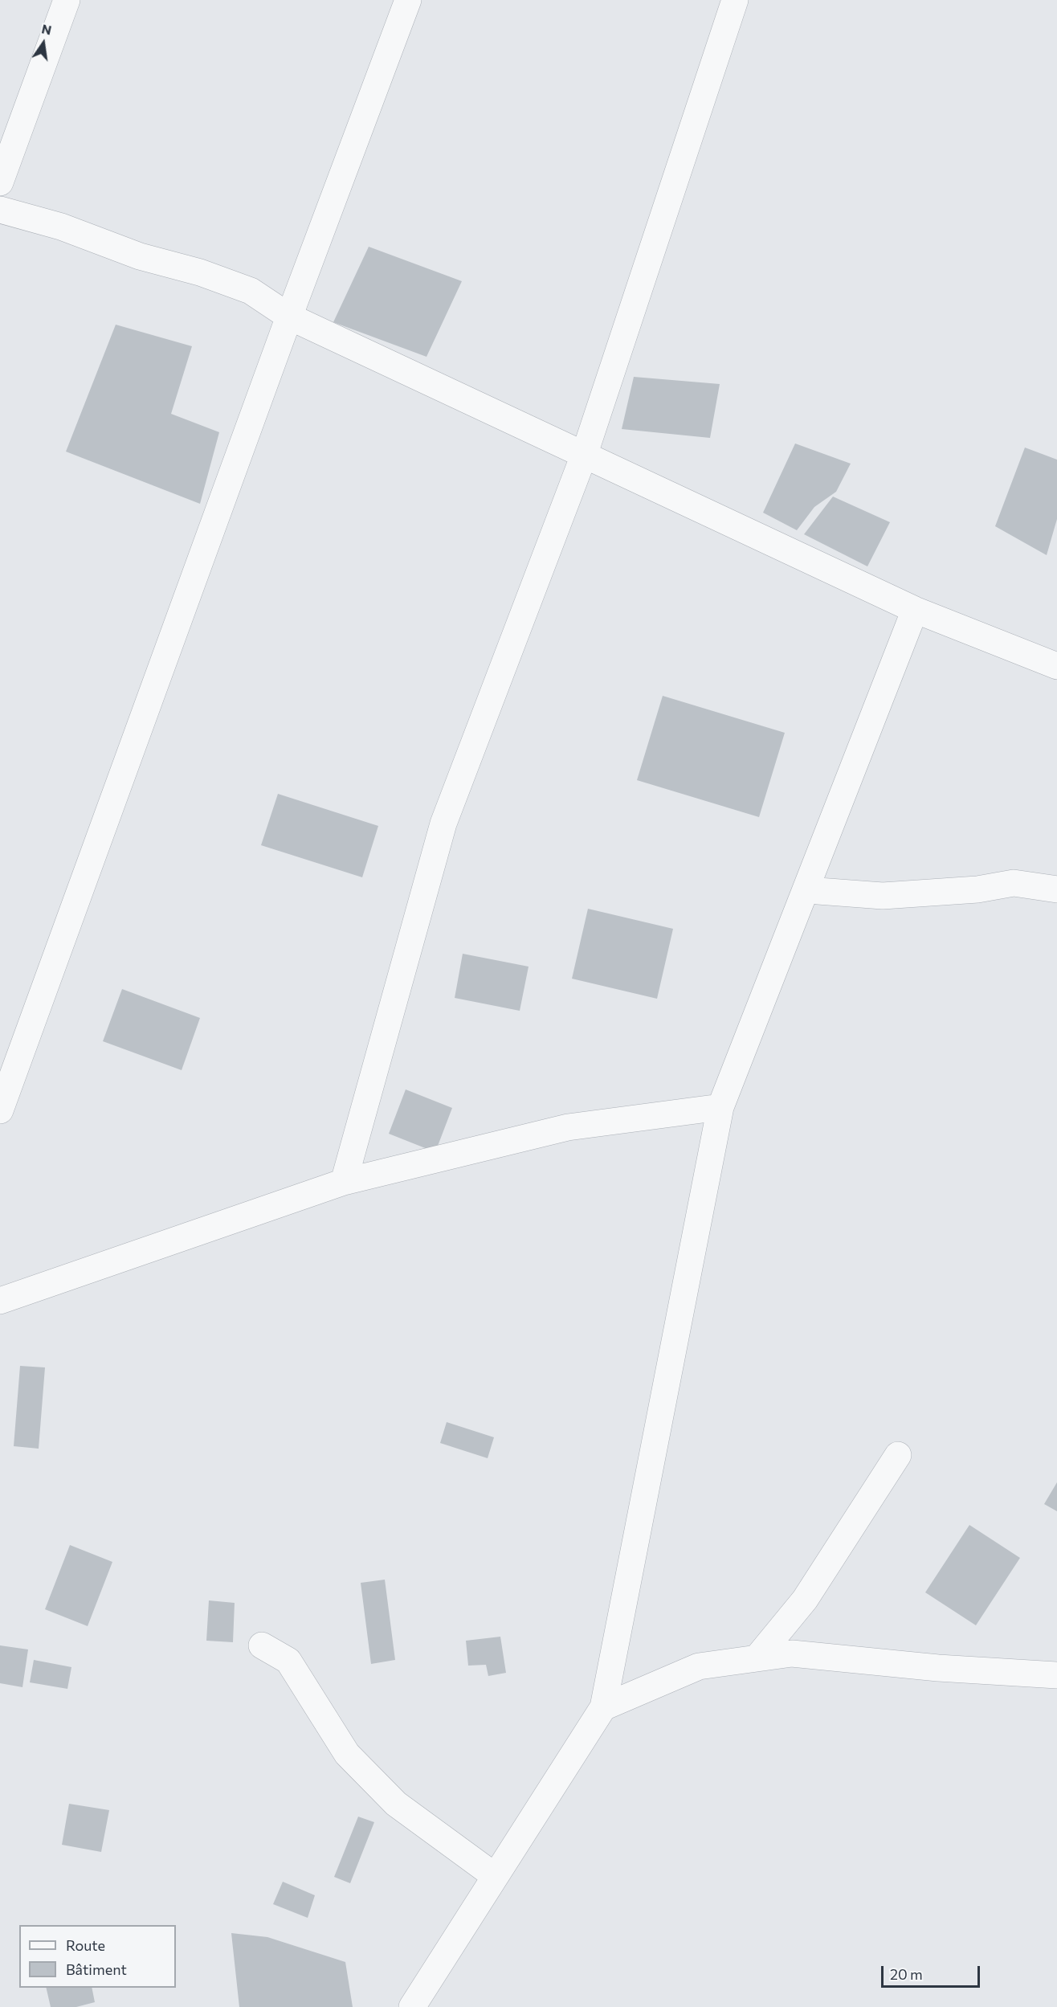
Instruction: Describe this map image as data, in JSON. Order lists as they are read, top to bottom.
{
  "legend": ["Route", "Bâtiment"],
  "scale_bar": "20 m",
  "north": "top"
}
